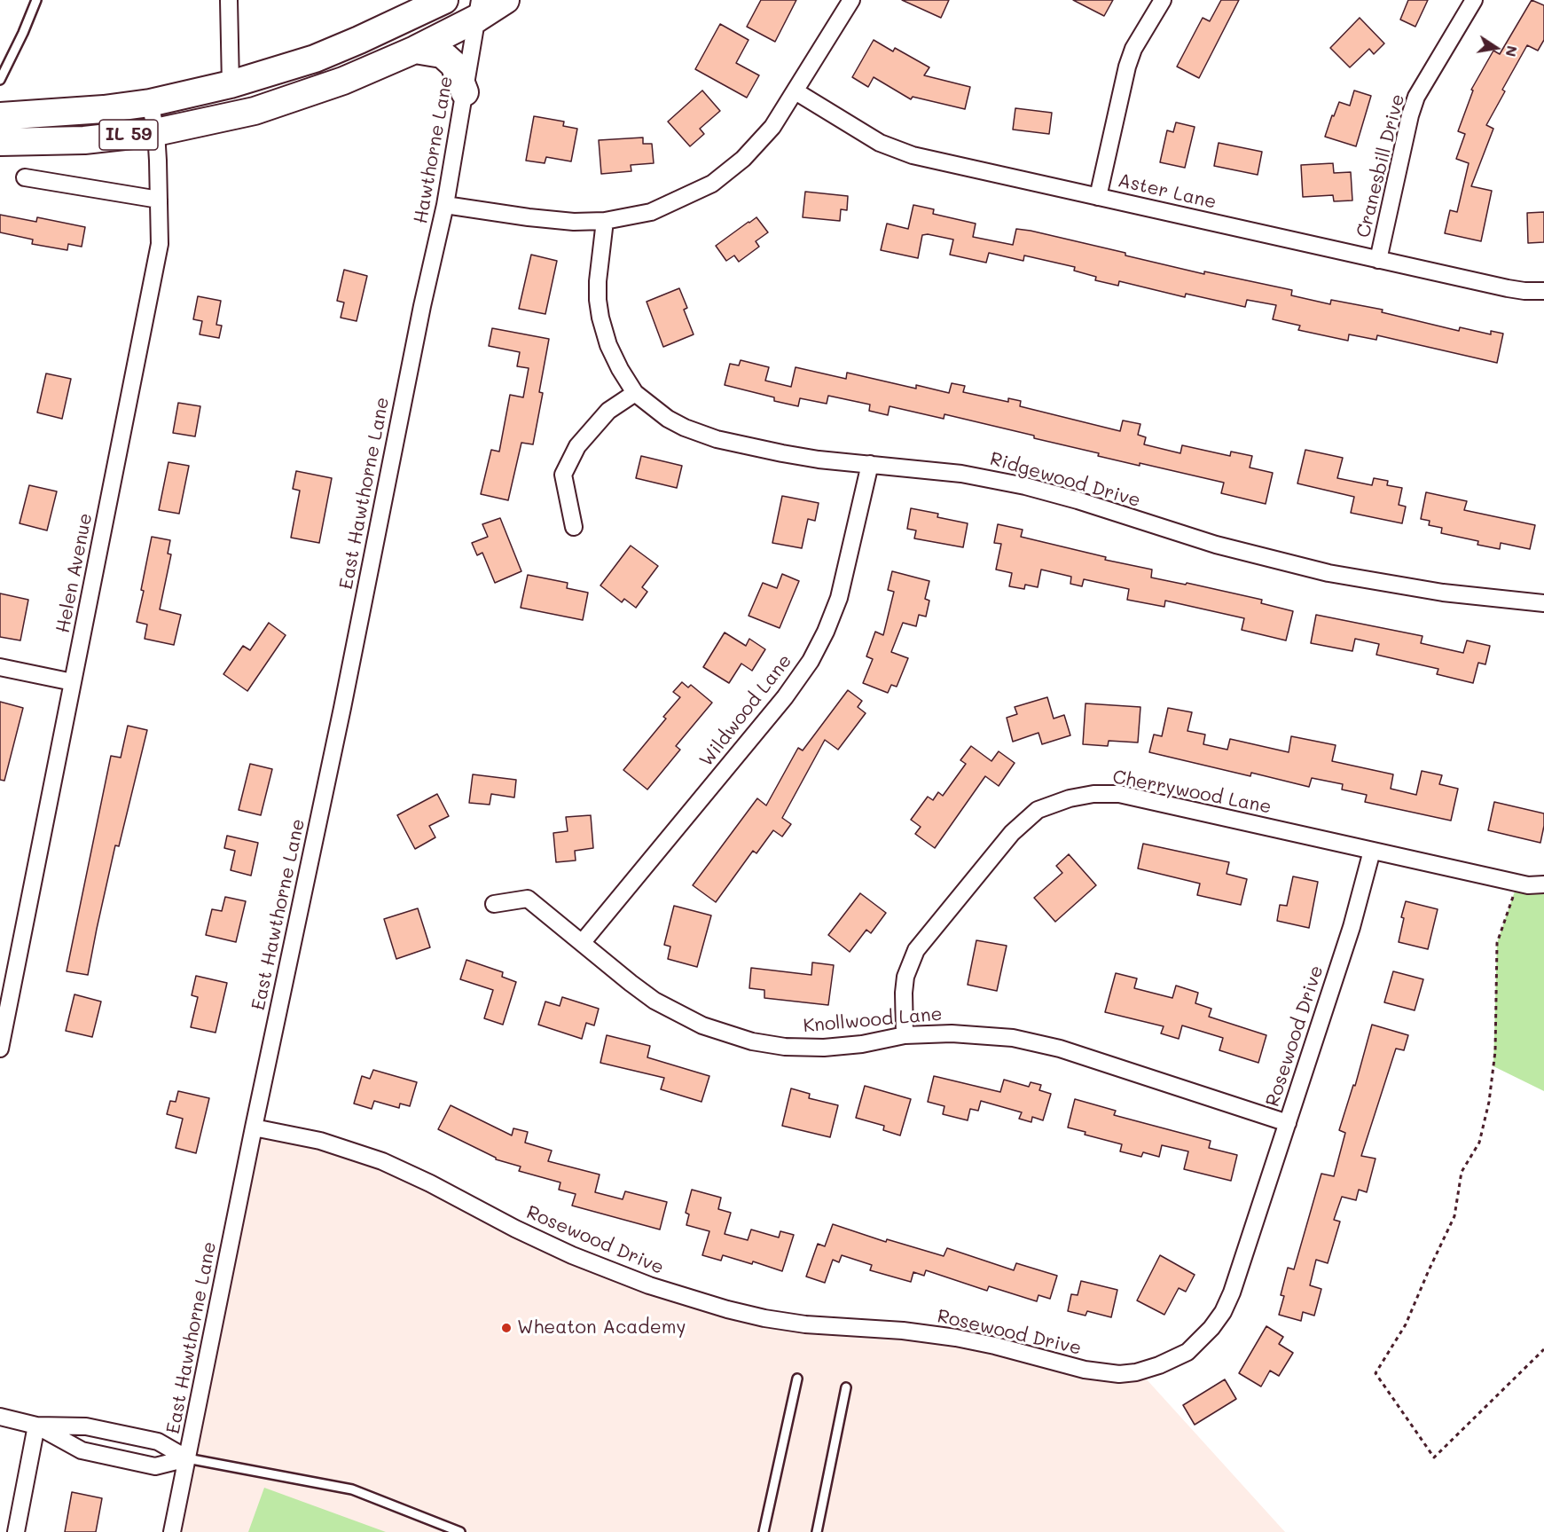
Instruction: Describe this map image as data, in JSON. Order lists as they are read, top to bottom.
{
  "streets": {
    "main road": ["IL 59"],
    "street": [
      "Hawthorne Lane",
      "Cranesbill Drive",
      "Aster Lane",
      "Ridgewood Drive",
      "East Hawthorne Lane",
      "Helen Avenue",
      "Wildwood Lane",
      "Cherrywood Lane",
      "Knollwood Lane",
      "Rosewood Drive"
    ]
  },
  "crossings": [
    ["IL 59", "Hawthorne Lane"],
    ["IL 59", "Helen Avenue"],
    ["Hawthorne Lane", "East Hawthorne Lane"],
    ["Cranesbill Drive", "Aster Lane"],
    ["Ridgewood Drive", "Wildwood Lane"],
    ["East Hawthorne Lane", "Rosewood Drive"],
    ["Wildwood Lane", "Knollwood Lane"],
    ["Cherrywood Lane", "Knollwood Lane"],
    ["Cherrywood Lane", "Rosewood Drive"],
    ["Knollwood Lane", "Rosewood Drive"]
  ],
  "places": ["Wheaton Academy"],
  "north": "right"
}
